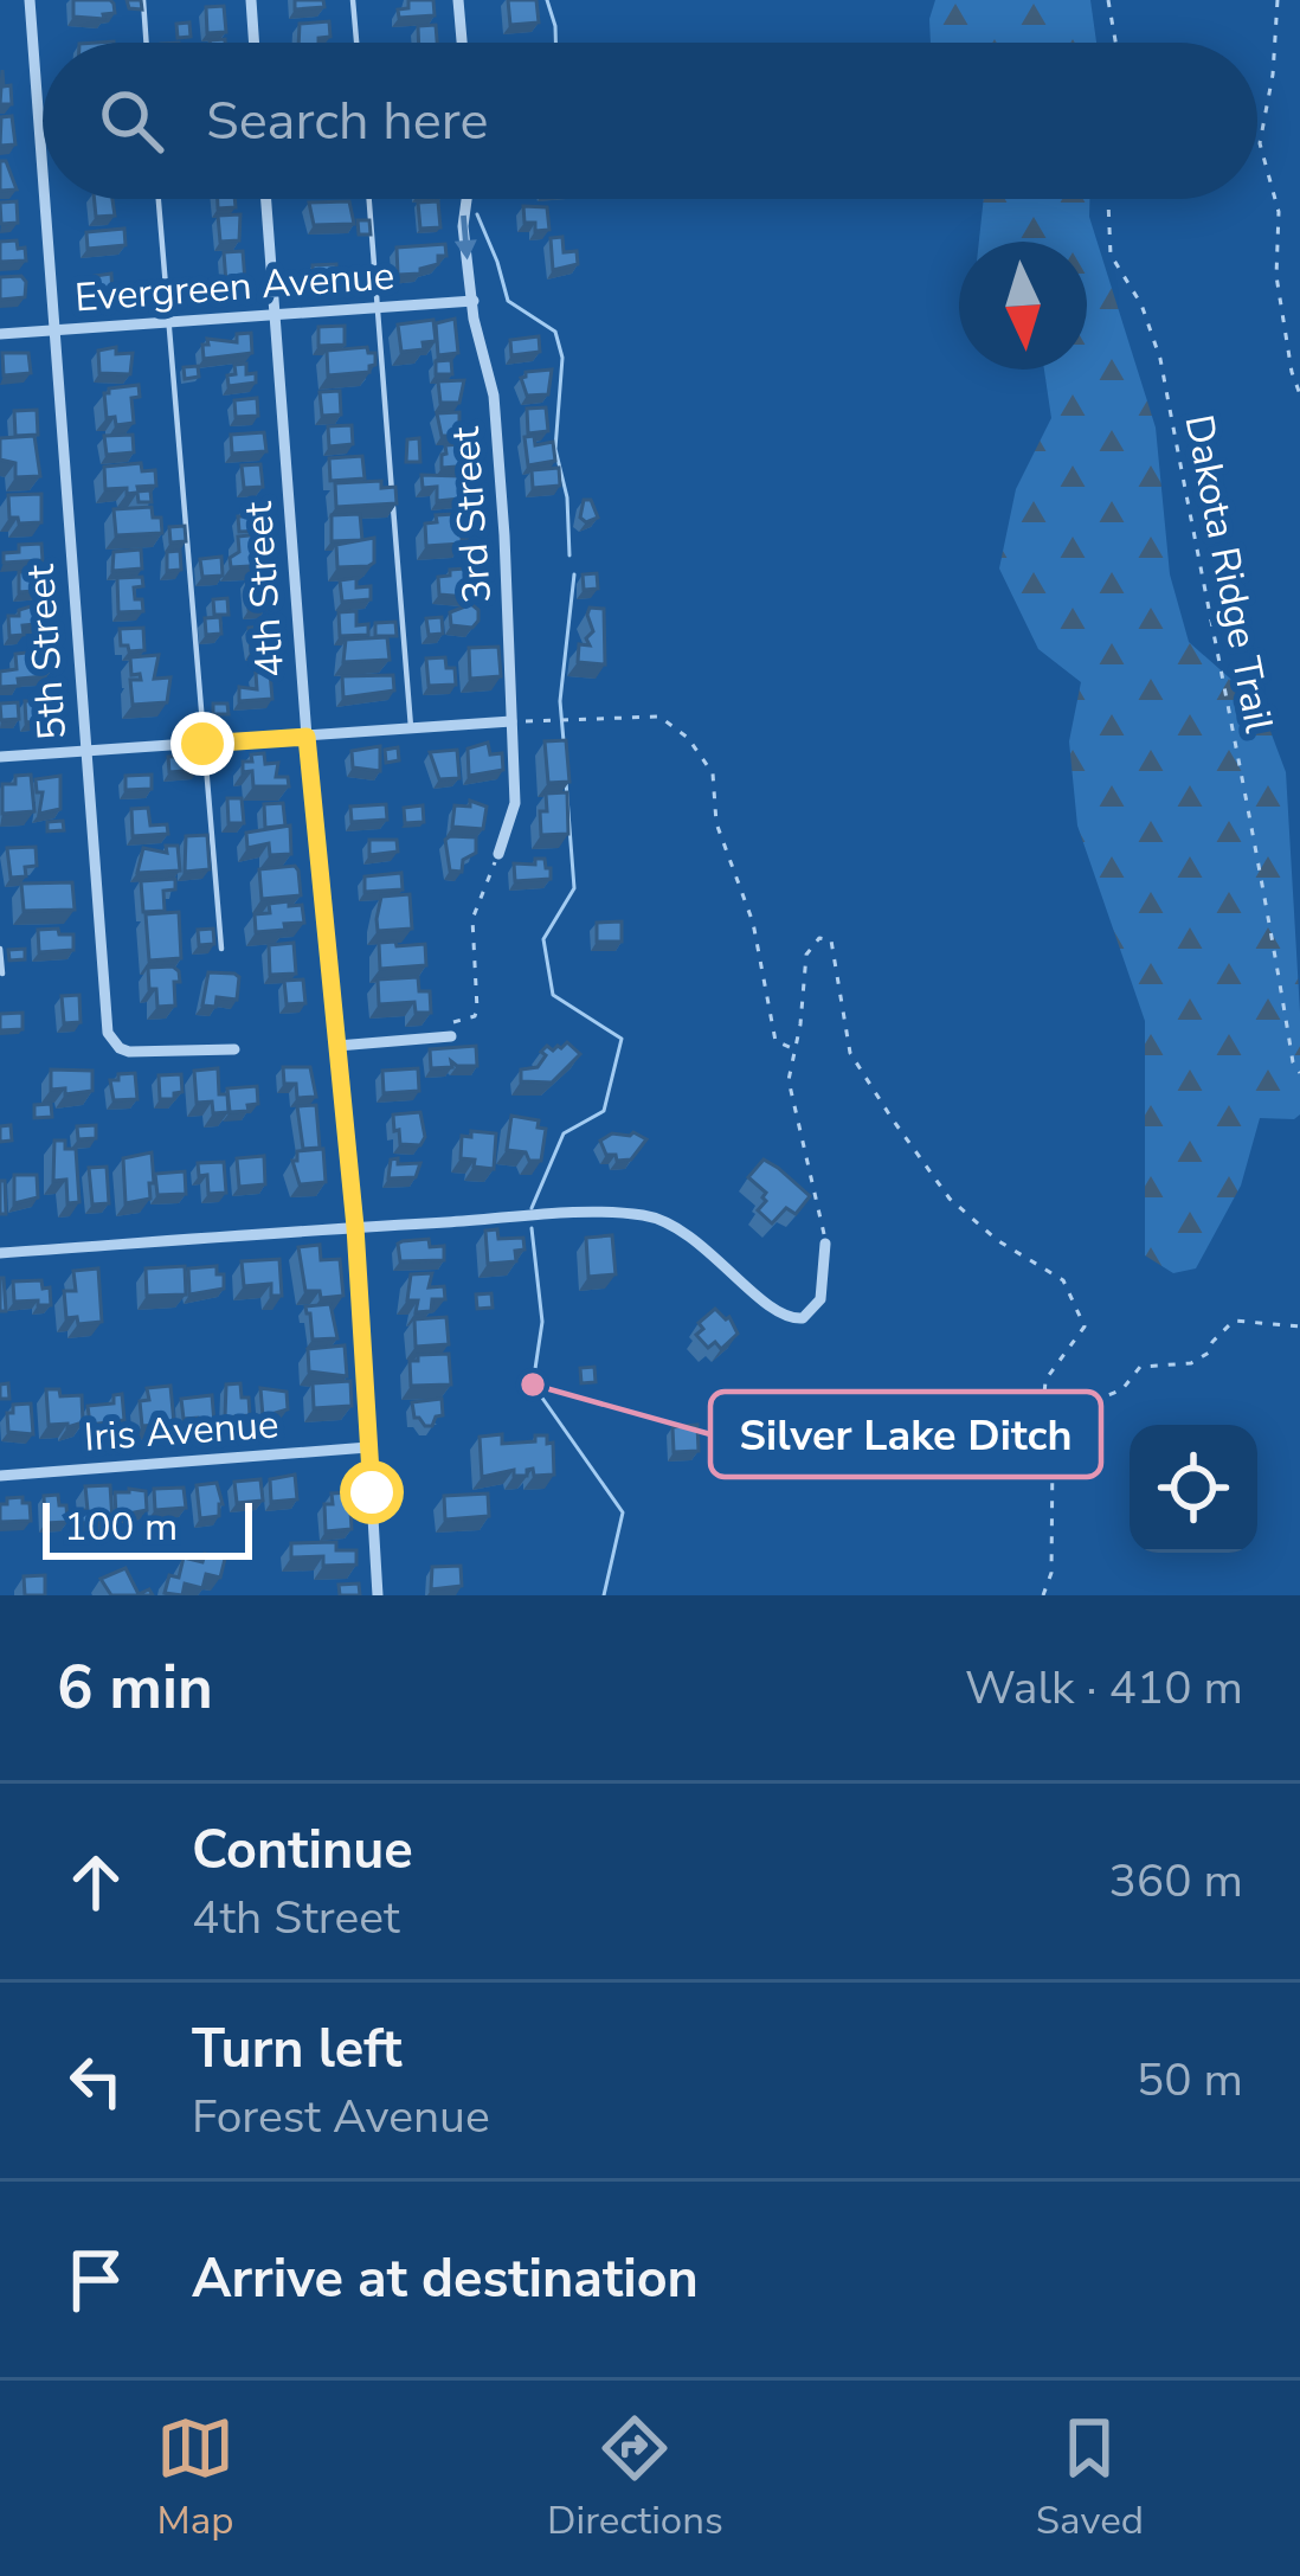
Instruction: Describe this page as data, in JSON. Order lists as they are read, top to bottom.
{
  "streets": {
    "street": [
      "Evergreen Avenue",
      "3rd Street",
      "4th Street",
      "5th Street",
      "Iris Avenue"
    ],
    "path": ["Dakota Ridge Trail"]
  },
  "crossings": [
    ["Evergreen Avenue", "3rd Street"],
    ["Evergreen Avenue", "4th Street"],
    ["Evergreen Avenue", "5th Street"],
    ["4th Street", "Iris Avenue"]
  ],
  "places": ["Silver Lake Ditch"],
  "scale_bar": "100 m",
  "north": "bottom",
  "page": {
    "search": "Search here",
    "scale": "100 m",
    "heading": ["6 min", "Walk · 410 m"],
    "list": [
      ["Continue", "4th Street", "360 m"],
      ["Turn left", "Forest Avenue", "50 m"],
      "Arrive at destination"
    ],
    "nav": ["Map", "Directions", "Saved"]
  }
}
